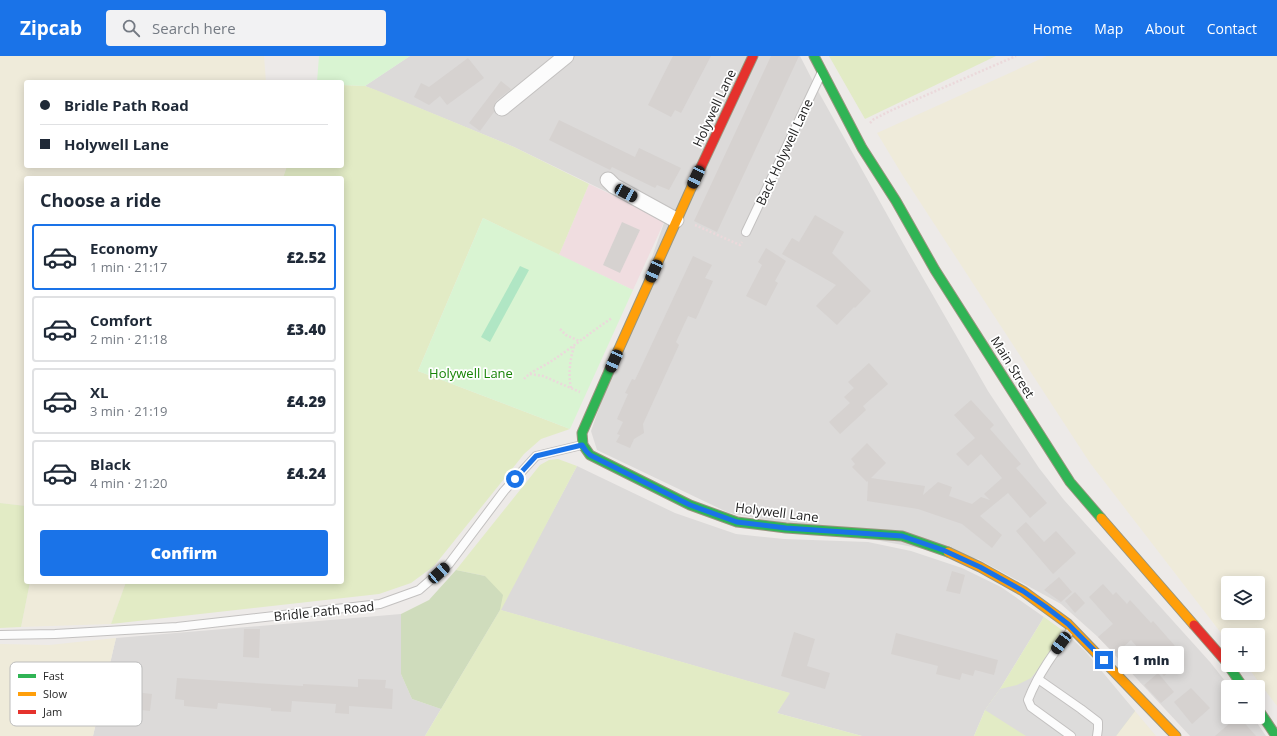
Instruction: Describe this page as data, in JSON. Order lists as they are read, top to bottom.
{
  "streets": {
    "street": ["Holywell Lane", "Main Street"],
    "lane": ["Back Holywell Lane", "Bridle Path Road"]
  },
  "crossings": [
    ["Holywell Lane", "Bridle Path Road"],
    ["Back Holywell Lane", "Main Street"]
  ],
  "parks": ["Holywell Lane"],
  "legend": ["Fast", "Slow", "Jam"],
  "page": {
    "header": "Zipcab",
    "search": "Search here",
    "nav": [
      "Home",
      "Map",
      "About",
      "Contact"
    ],
    "banner": ["Bridle Path Road", "Holywell Lane"],
    "heading": "Choose a ride",
    "list": [
      {
        "name": "Economy",
        "note": "1 min · 21:17",
        "value": "£2.52"
      },
      {
        "name": "Comfort",
        "note": "2 min · 21:18",
        "value": "£3.40"
      },
      {
        "name": "XL",
        "note": "3 min · 21:19",
        "value": "£4.29"
      },
      {
        "name": "Black",
        "note": "4 min · 21:20",
        "value": "£4.24"
      }
    ],
    "buttons": "Confirm",
    "map_buttons": ["+", "−"],
    "bubble": "1 min"
  }
}
